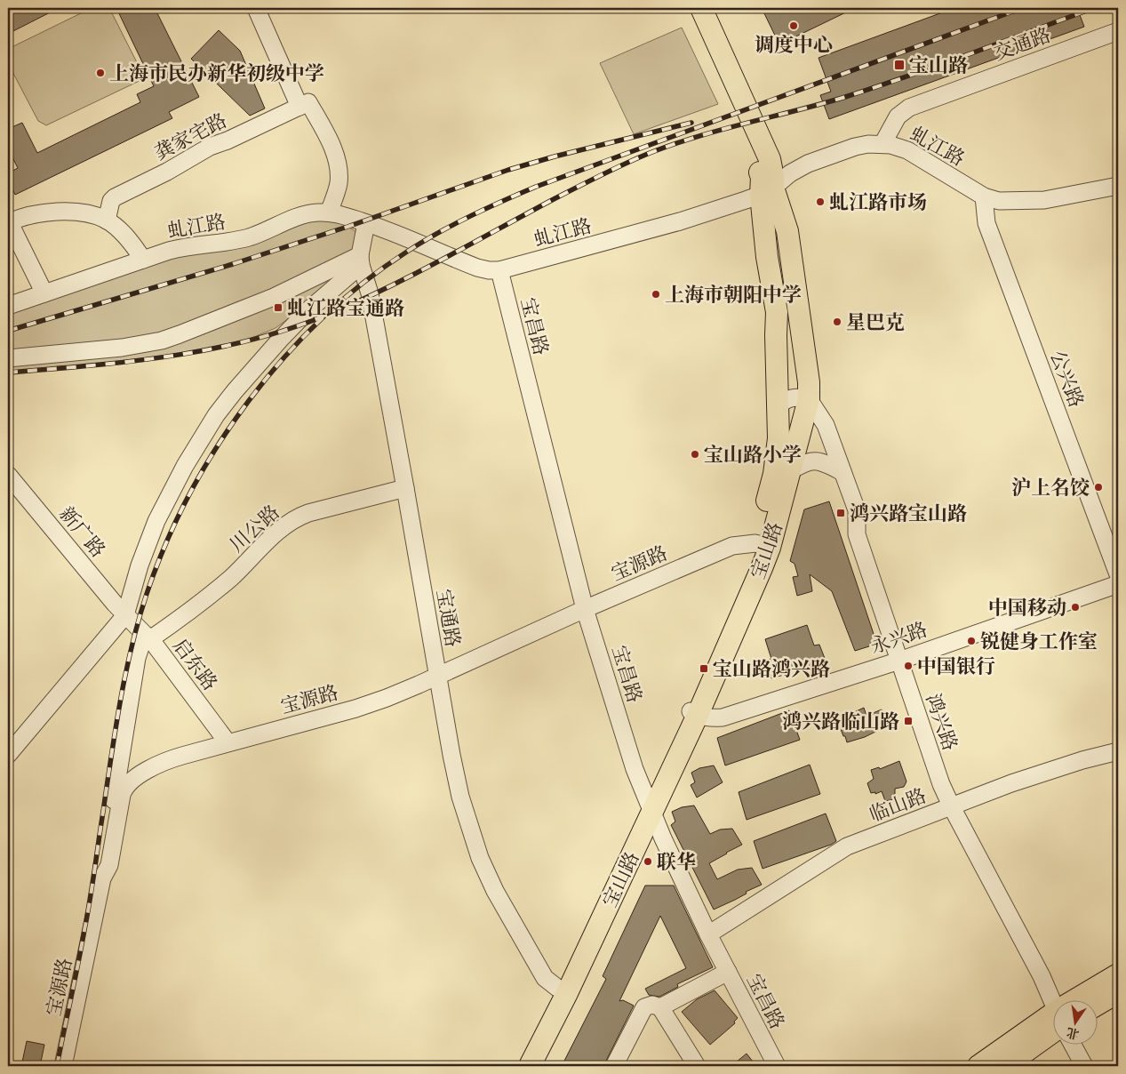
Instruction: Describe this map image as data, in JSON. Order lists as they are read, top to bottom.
{
  "streets": {
    "main road": ["宝山路"],
    "street": [
      "交通路",
      "龚家宅路",
      "虬江路",
      "宝昌路",
      "公兴路",
      "川公路",
      "新广路",
      "宝源路",
      "宝通路",
      "永兴路",
      "启东路",
      "鸿兴路",
      "临山路"
    ]
  },
  "crossings": [
    ["交通路", "虬江路"],
    ["虬江路", "宝昌路"],
    ["虬江路", "公兴路"],
    ["虬江路", "宝山路"],
    ["虬江路", "宝通路"],
    ["宝昌路", "宝山路"],
    ["宝昌路", "宝源路"],
    ["宝昌路", "临山路"],
    ["川公路", "宝通路"],
    ["川公路", "启东路"],
    ["新广路", "启东路"],
    ["宝山路", "宝源路"],
    ["宝山路", "宝通路"],
    ["宝山路", "永兴路"],
    ["宝山路", "鸿兴路"],
    ["宝源路", "宝通路"],
    ["宝源路", "启东路"],
    ["永兴路", "鸿兴路"],
    ["鸿兴路", "临山路"]
  ],
  "places": {
    "other": [
      "调度中心",
      "上海市民办新华初级中学",
      "虬江路市场",
      "上海市朝阳中学",
      "星巴克",
      "宝山路小学",
      "沪上名饺",
      "中国移动",
      "锐健身工作室",
      "中国银行",
      "联华"
    ],
    "transit": [
      "宝山路",
      "虬江路宝通路",
      "鸿兴路宝山路",
      "宝山路鸿兴路",
      "鸿兴路临山路"
    ]
  },
  "north": "bottom"
}
